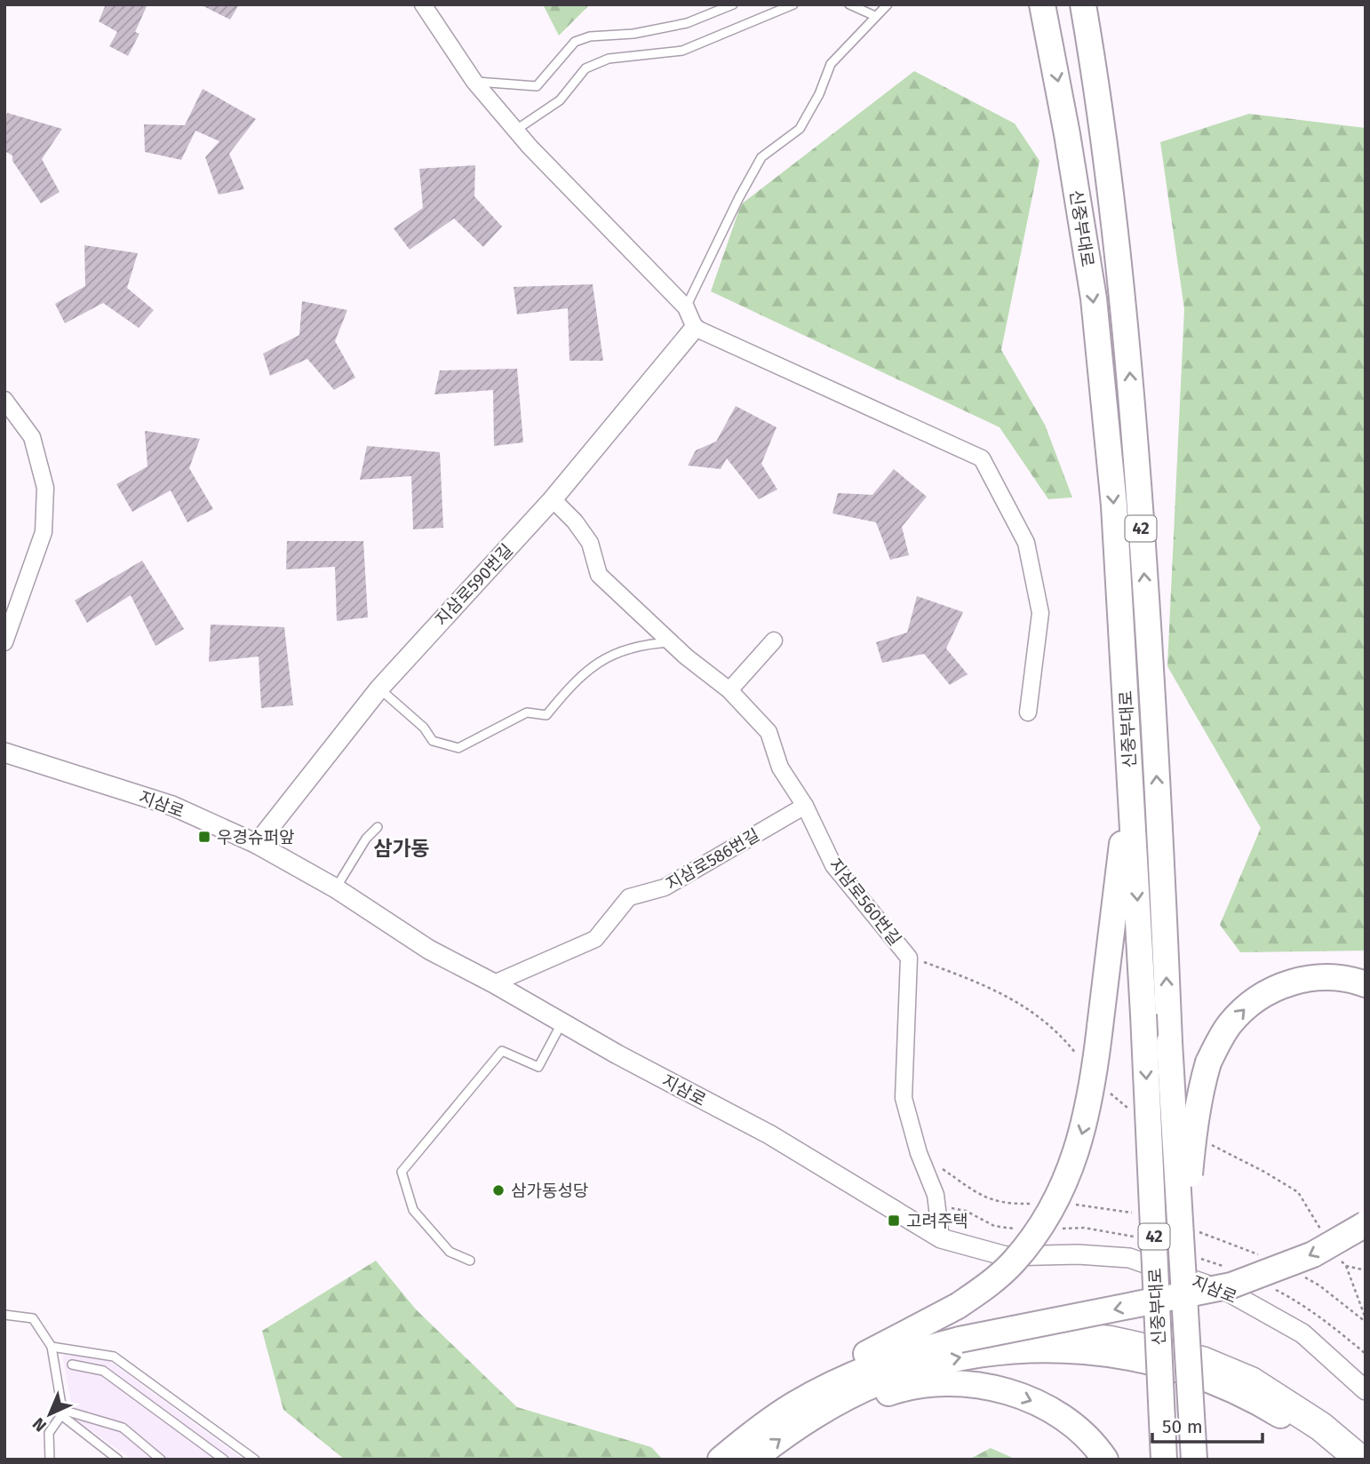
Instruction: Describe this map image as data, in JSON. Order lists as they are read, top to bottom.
{
  "streets": {
    "highway": ["신중부대로", "42"],
    "street": [
      "지삼로590번길",
      "지삼로",
      "지삼로586번길",
      "지삼로560번길"
    ]
  },
  "crossings": [
    ["지삼로590번길", "지삼로"],
    ["지삼로590번길", "지삼로560번길"],
    ["지삼로", "지삼로586번길"],
    ["지삼로", "지삼로560번길"],
    ["지삼로586번길", "지삼로560번길"]
  ],
  "districts": ["삼가동"],
  "places": {
    "transit": ["우경슈퍼앞", "고려주택"],
    "other": ["삼가동성당"]
  },
  "scale_bar": "50 m",
  "north": "bottom left"
}
